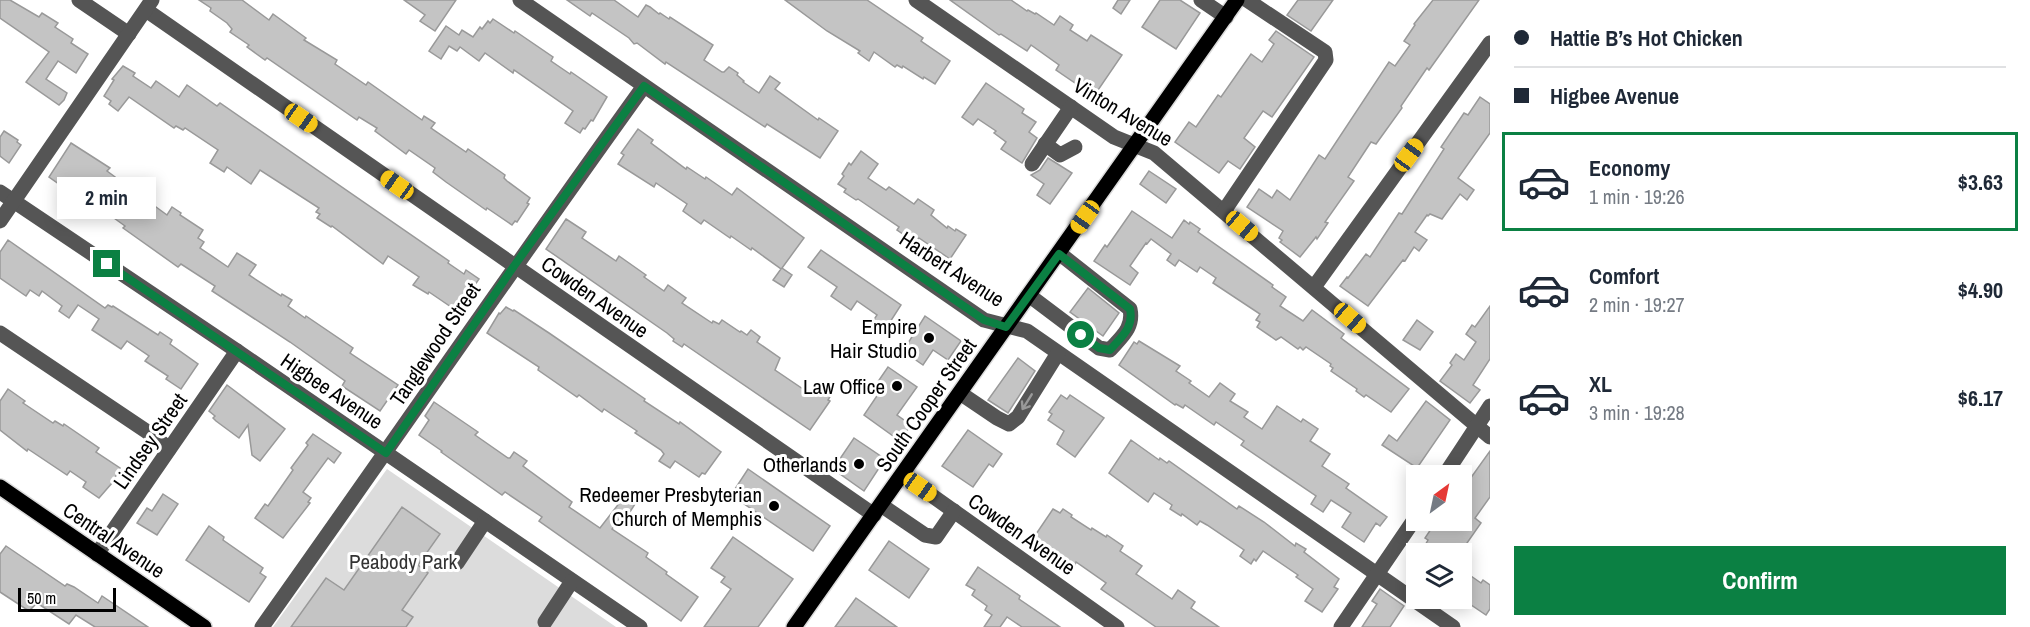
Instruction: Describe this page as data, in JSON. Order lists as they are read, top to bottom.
{
  "streets": {
    "main road": ["South Cooper Street", "Central Avenue"],
    "street": [
      "Vinton Avenue",
      "Harbert Avenue",
      "Cowden Avenue",
      "Tanglewood Street",
      "Higbee Avenue",
      "Lindsey Street"
    ]
  },
  "crossings": [
    ["Vinton Avenue", "South Cooper Street"],
    ["Harbert Avenue", "Tanglewood Street"],
    ["Harbert Avenue", "South Cooper Street"],
    ["Cowden Avenue", "Tanglewood Street"],
    ["Cowden Avenue", "South Cooper Street"],
    ["Tanglewood Street", "Higbee Avenue"],
    ["Higbee Avenue", "Lindsey Street"],
    ["Lindsey Street", "Central Avenue"]
  ],
  "parks": ["Peabody Park"],
  "places": [
    "Empire Hair Studio",
    "Law Office",
    "Otherlands",
    "Redeemer Presbyterian Church of Memphis"
  ],
  "scale_bar": "50 m",
  "north": "top right",
  "page": {
    "banner": ["Hattie B’s Hot Chicken", "Higbee Avenue"],
    "list": [
      {
        "name": "Economy",
        "note": "1 min · 19:26",
        "value": "$3.63"
      },
      {
        "name": "Comfort",
        "note": "2 min · 19:27",
        "value": "$4.90"
      },
      {
        "name": "XL",
        "note": "3 min · 19:28",
        "value": "$6.17"
      }
    ],
    "bubble": "2 min",
    "buttons": "Confirm",
    "scale": "50 m"
  }
}
